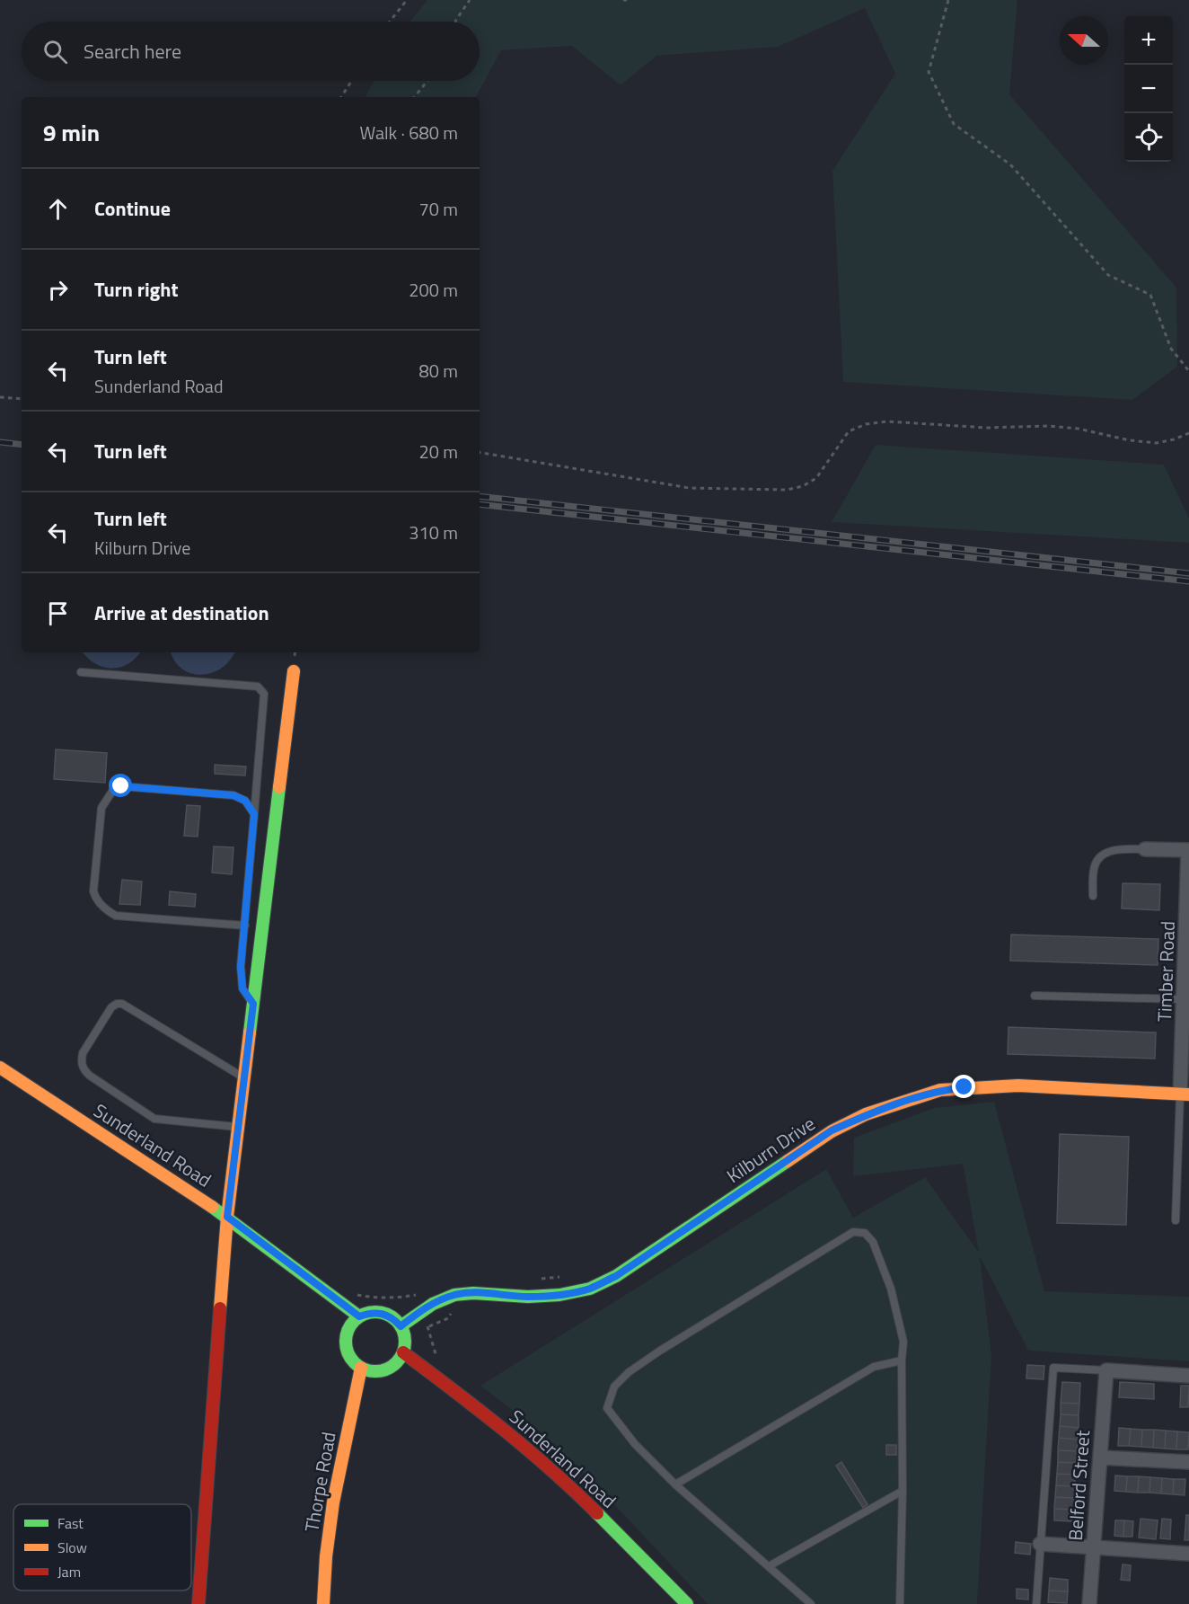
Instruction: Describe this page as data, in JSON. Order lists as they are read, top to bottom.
{
  "streets": {
    "street": [
      "Timber Road",
      "Sunderland Road",
      "Kilburn Drive",
      "Thorpe Road",
      "Belford Street"
    ]
  },
  "crossings": [
    ["Timber Road", "Kilburn Drive"],
    ["Sunderland Road", "Kilburn Drive"],
    ["Sunderland Road", "Thorpe Road"],
    ["Kilburn Drive", "Thorpe Road"]
  ],
  "legend": ["Fast", "Slow", "Jam"],
  "north": "left",
  "page": {
    "map_buttons": ["+", "−"],
    "search": "Search here",
    "heading": ["9 min", "Walk · 680 m"],
    "list": [
      ["Continue", "70 m"],
      ["Turn right", "200 m"],
      ["Turn left", "Sunderland Road", "80 m"],
      ["Turn left", "20 m"],
      ["Turn left", "Kilburn Drive", "310 m"],
      "Arrive at destination"
    ]
  }
}
